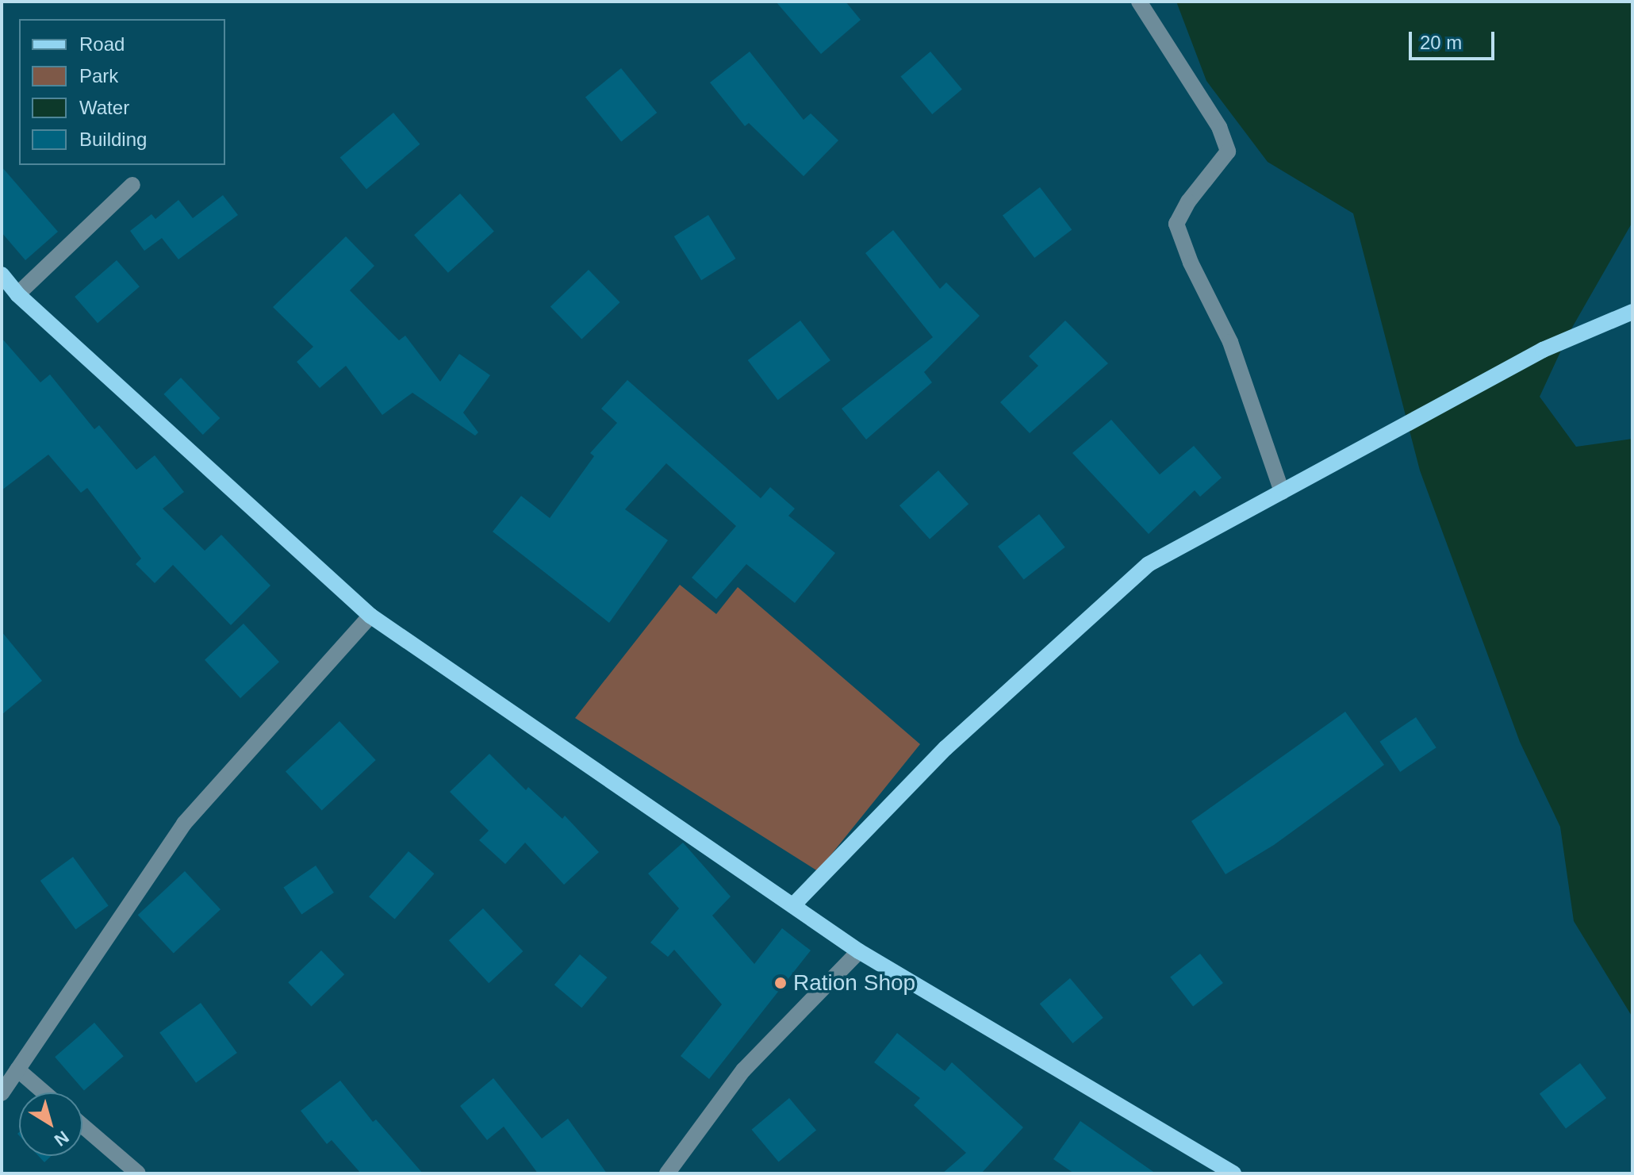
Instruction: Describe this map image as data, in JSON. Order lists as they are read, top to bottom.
{
  "places": ["Ration Shop"],
  "legend": [
    "Road",
    "Park",
    "Water",
    "Building"
  ],
  "scale_bar": "20 m",
  "north": "bottom right"
}
